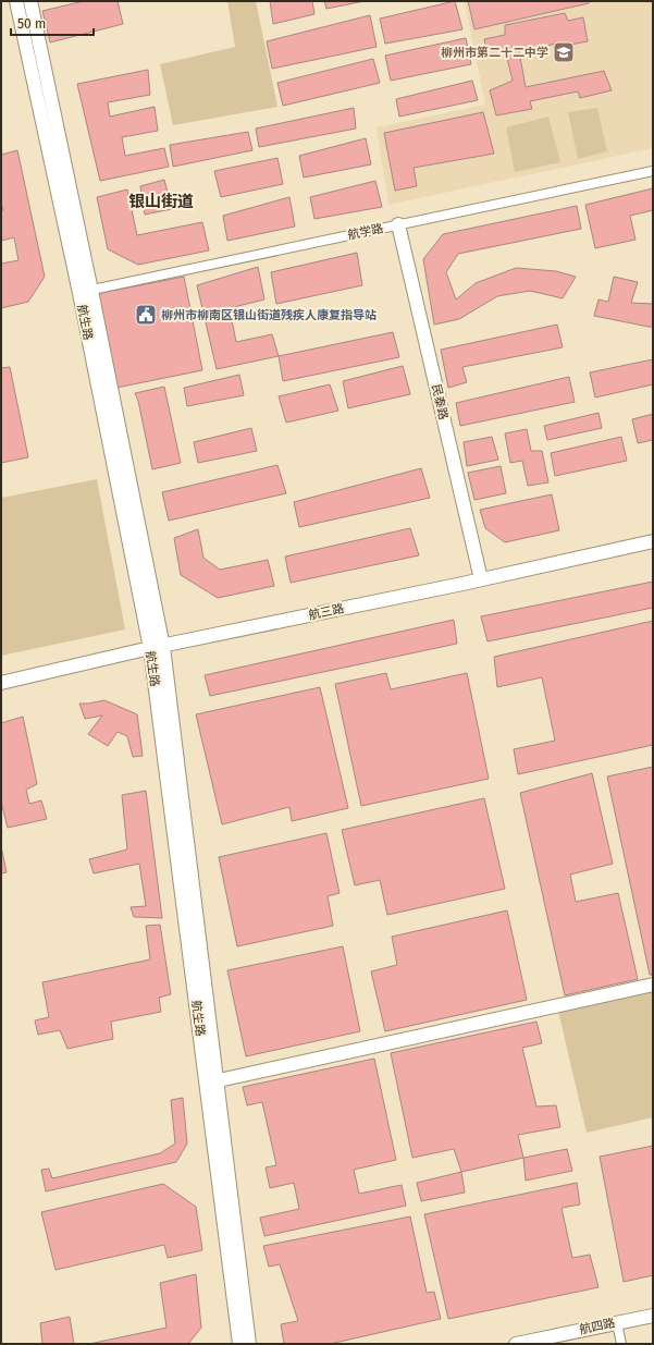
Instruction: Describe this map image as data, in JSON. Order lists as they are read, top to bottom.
{
  "streets": {
    "street": [
      "航学路",
      "航生路",
      "民泰路",
      "航三路",
      "航四路"
    ]
  },
  "crossings": [
    ["航学路", "航生路"],
    ["航学路", "民泰路"],
    ["民泰路", "航三路"]
  ],
  "districts": ["银山街道"],
  "places": {
    "school or university": ["柳州市第二十二中学"],
    "public building": ["柳州市柳南区银山街道残疾人康复指导站"]
  },
  "scale_bar": "50 m"
}
